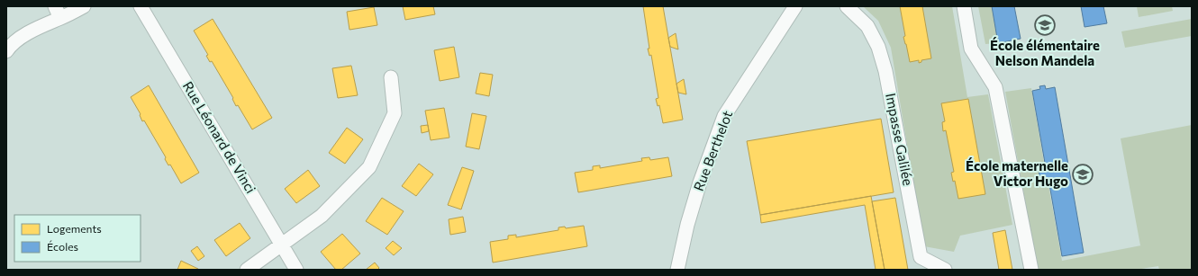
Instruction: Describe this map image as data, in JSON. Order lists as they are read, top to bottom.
{
  "streets": {
    "street": ["Rue Léonard de Vinci", "Impasse Galilée", "Rue Berthelot"]
  },
  "places": {
    "school or university": ["École élémentaire Nelson Mandela", "École maternelle Victor Hugo"]
  },
  "legend": ["Logements", "Écoles"]
}
